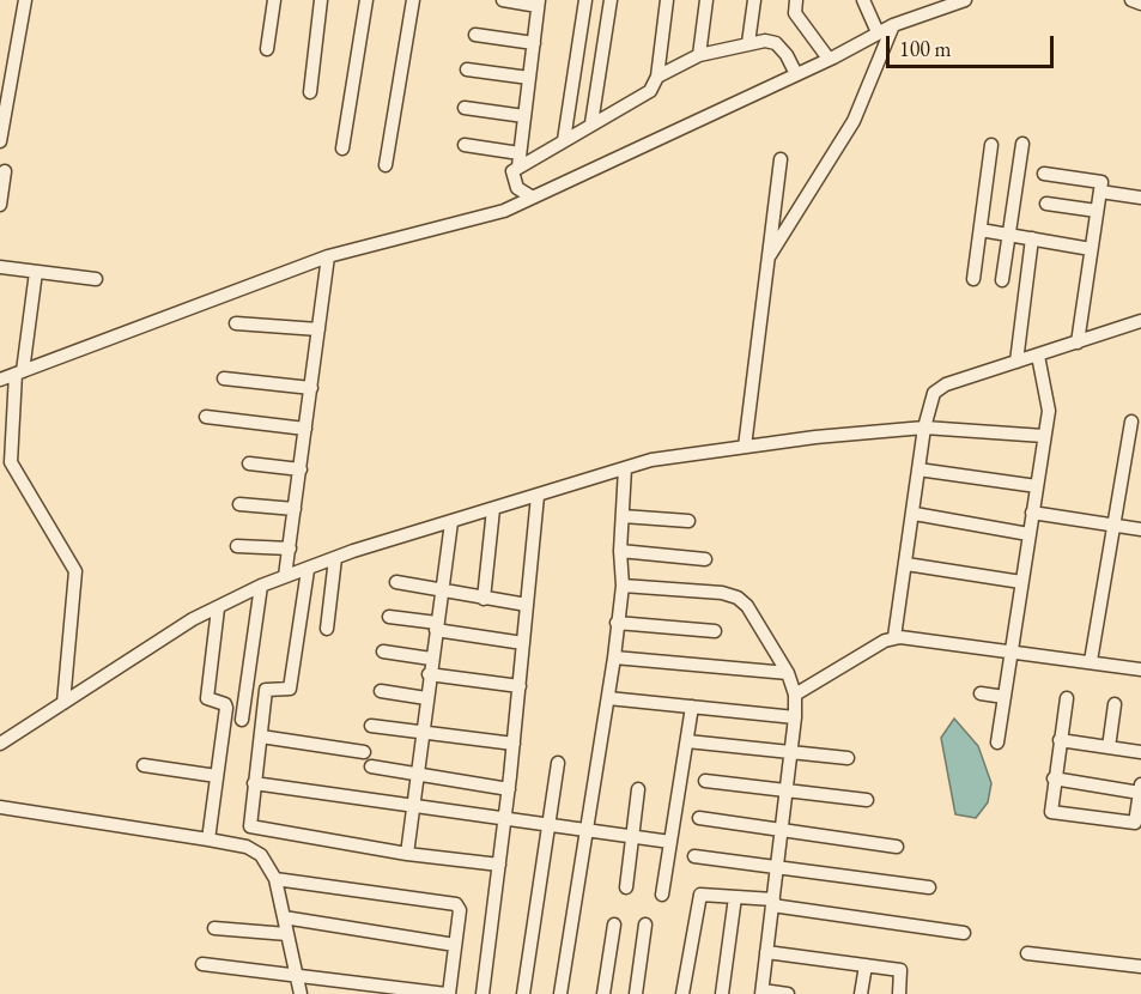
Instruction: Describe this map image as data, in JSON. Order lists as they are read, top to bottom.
{
  "scale_bar": "100 m"
}
